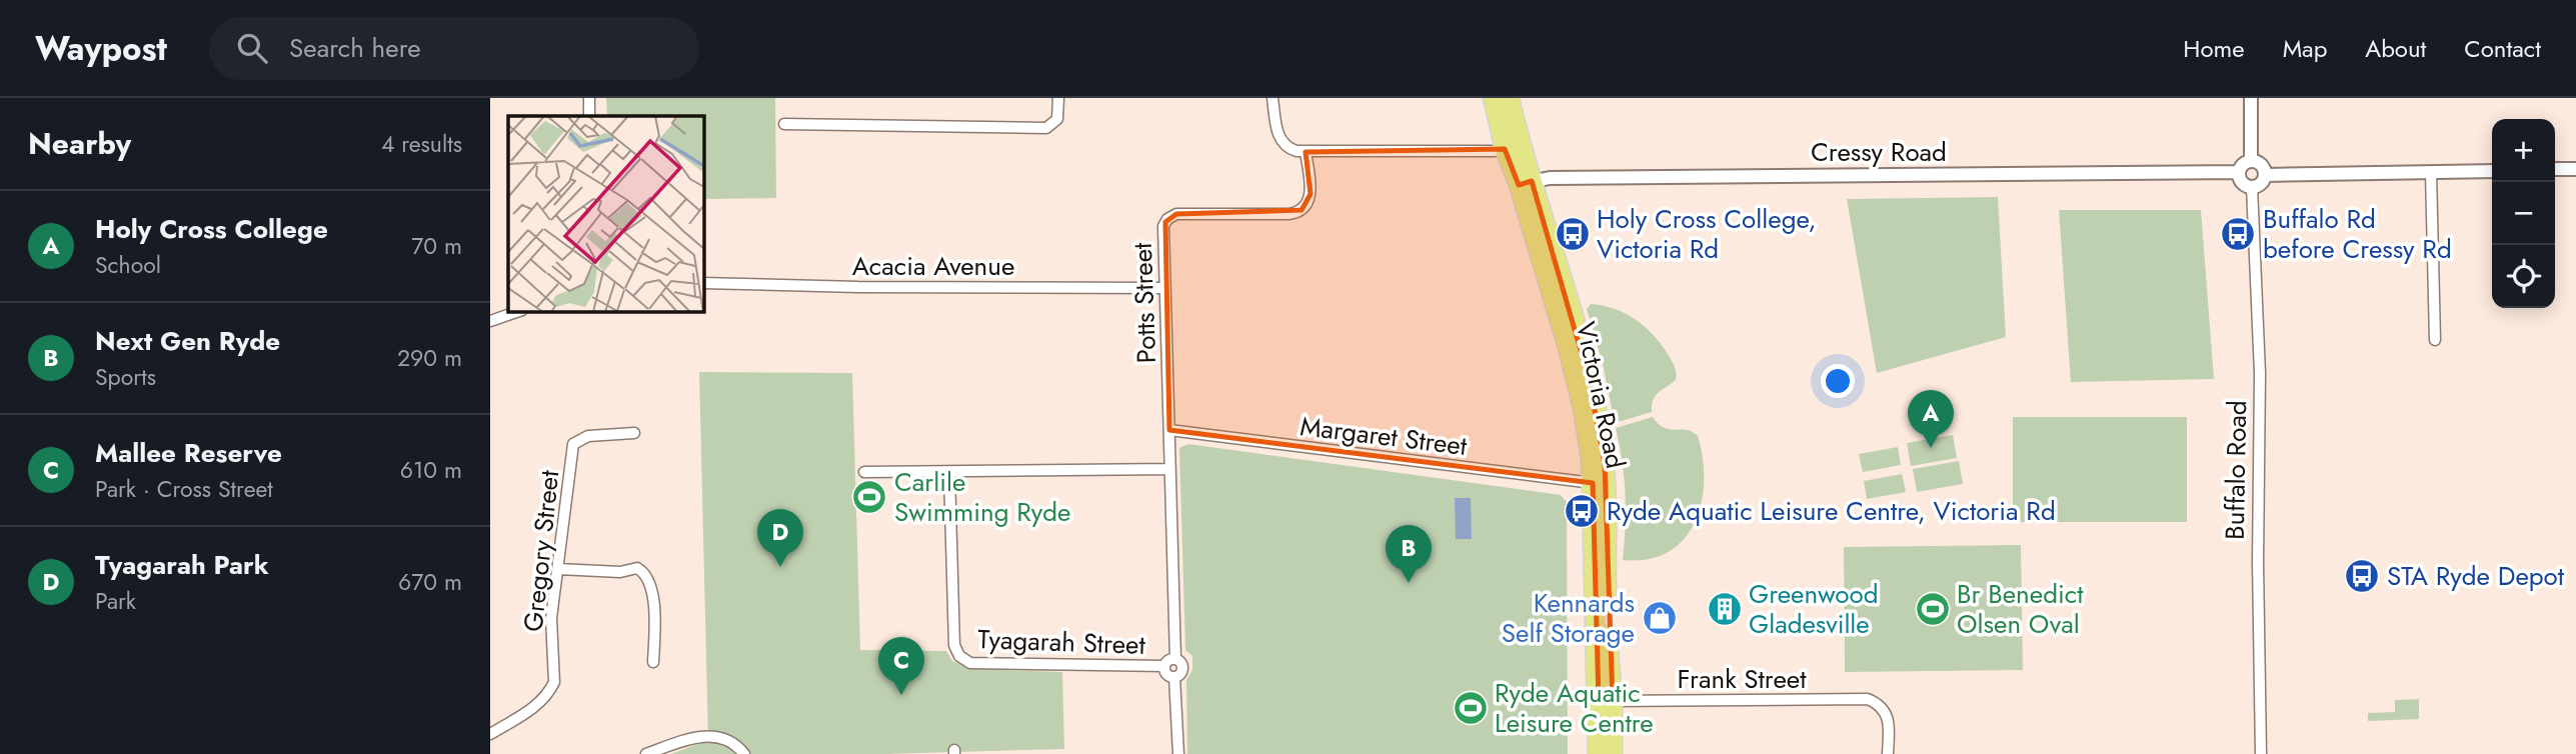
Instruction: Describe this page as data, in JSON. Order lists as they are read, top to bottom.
{
  "streets": {
    "highway": ["Victoria Road"],
    "street": [
      "Cressy Road",
      "Acacia Avenue",
      "Potts Street",
      "Margaret Street",
      "Buffalo Road",
      "Gregory Street",
      "Tyagarah Street",
      "Frank Street"
    ]
  },
  "crossings": [
    ["Cressy Road", "Victoria Road"],
    ["Cressy Road", "Buffalo Road"],
    ["Acacia Avenue", "Potts Street"],
    ["Potts Street", "Margaret Street"],
    ["Potts Street", "Tyagarah Street"],
    ["Victoria Road", "Margaret Street"],
    ["Victoria Road", "Frank Street"]
  ],
  "places": {
    "bus stop": [
      "Holy Cross College, Victoria Rd",
      "Buffalo Rd before Cressy Rd",
      "Ryde Aquatic Leisure Centre, Victoria Rd",
      "STA Ryde Depot"
    ],
    "sports": ["Carlile Swimming Ryde", "Br Benedict Olsen Oval", "Ryde Aquatic Leisure Centre"],
    "building": ["Greenwood Gladesville"],
    "shop": ["Kennards Self Storage"]
  },
  "page": {
    "header": "Waypost",
    "search": "Search here",
    "nav": [
      "Home",
      "Map",
      "About",
      "Contact"
    ],
    "heading": ["Nearby", "4 results"],
    "map_buttons": ["+", "−"],
    "list": [
      {
        "mark": "A",
        "name": "Holy Cross College",
        "note": "School",
        "value": "70 m"
      },
      {
        "mark": "B",
        "name": "Next Gen Ryde",
        "note": "Sports",
        "value": "290 m"
      },
      {
        "mark": "C",
        "name": "Mallee Reserve",
        "note": "Park · Cross Street",
        "value": "610 m"
      },
      {
        "mark": "D",
        "name": "Tyagarah Park",
        "note": "Park",
        "value": "670 m"
      }
    ],
    "pins": [
      "A",
      "D",
      "B",
      "C"
    ]
  }
}
